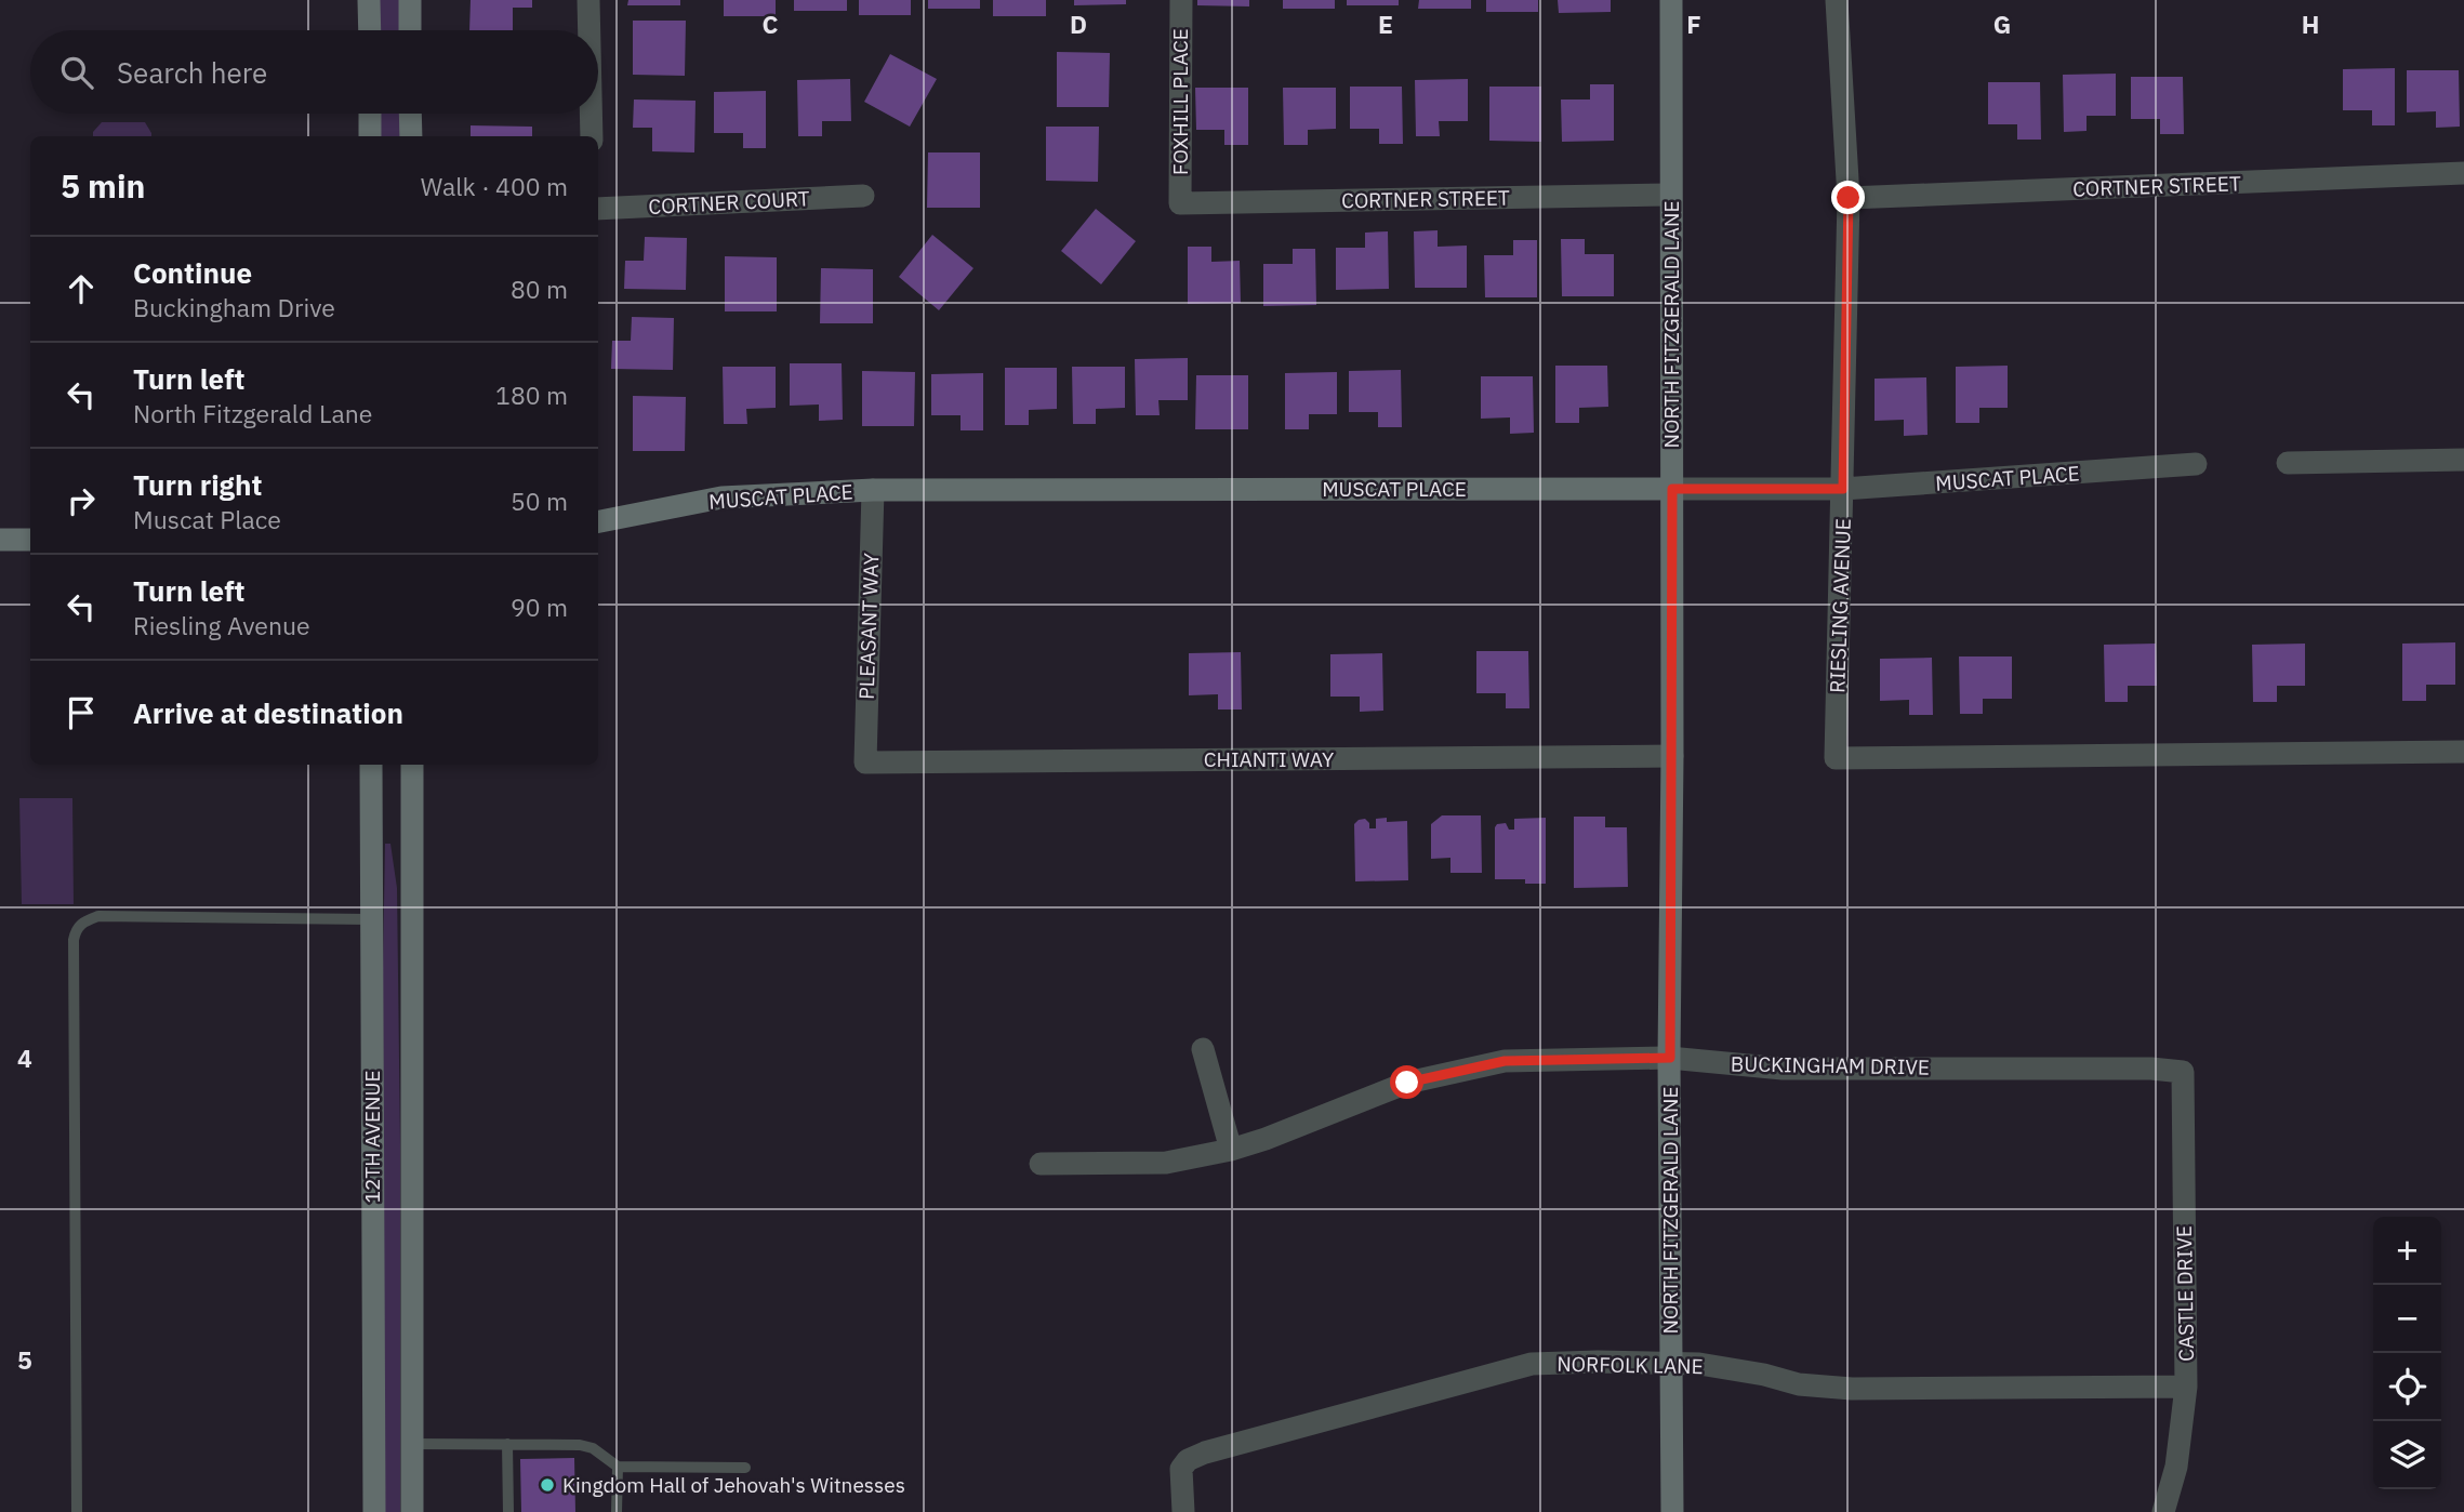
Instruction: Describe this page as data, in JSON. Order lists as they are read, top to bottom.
{
  "streets": {
    "street": [
      "FOXHILL PLACE",
      "CORTNER STREET",
      "CORTNER COURT",
      "NORTH FITZGERALD LANE",
      "MUSCAT PLACE",
      "RIESLING AVENUE",
      "PLEASANT WAY",
      "CHIANTI WAY",
      "BUCKINGHAM DRIVE",
      "12TH AVENUE",
      "CASTLE DRIVE",
      "NORFOLK LANE"
    ]
  },
  "crossings": [
    ["FOXHILL PLACE", "CORTNER STREET"],
    ["CORTNER STREET", "NORTH FITZGERALD LANE"],
    ["CORTNER STREET", "RIESLING AVENUE"],
    ["NORTH FITZGERALD LANE", "MUSCAT PLACE"],
    ["NORTH FITZGERALD LANE", "CHIANTI WAY"],
    ["NORTH FITZGERALD LANE", "BUCKINGHAM DRIVE"],
    ["NORTH FITZGERALD LANE", "NORFOLK LANE"],
    ["MUSCAT PLACE", "RIESLING AVENUE"],
    ["MUSCAT PLACE", "PLEASANT WAY"],
    ["PLEASANT WAY", "CHIANTI WAY"],
    ["BUCKINGHAM DRIVE", "CASTLE DRIVE"],
    ["CASTLE DRIVE", "NORFOLK LANE"]
  ],
  "places": ["Kingdom Hall of Jehovah's Witnesses"],
  "page": {
    "search": "Search here",
    "heading": ["5 min", "Walk · 400 m"],
    "list": [
      ["Continue", "Buckingham Drive", "80 m"],
      ["Turn left", "North Fitzgerald Lane", "180 m"],
      ["Turn right", "Muscat Place", "50 m"],
      ["Turn left", "Riesling Avenue", "90 m"],
      "Arrive at destination"
    ],
    "map_buttons": ["+", "−"]
  },
  "grid": {
    "columns": [
      "C",
      "D",
      "E",
      "F",
      "G",
      "H"
    ],
    "rows": ["4", "5"]
  }
}
